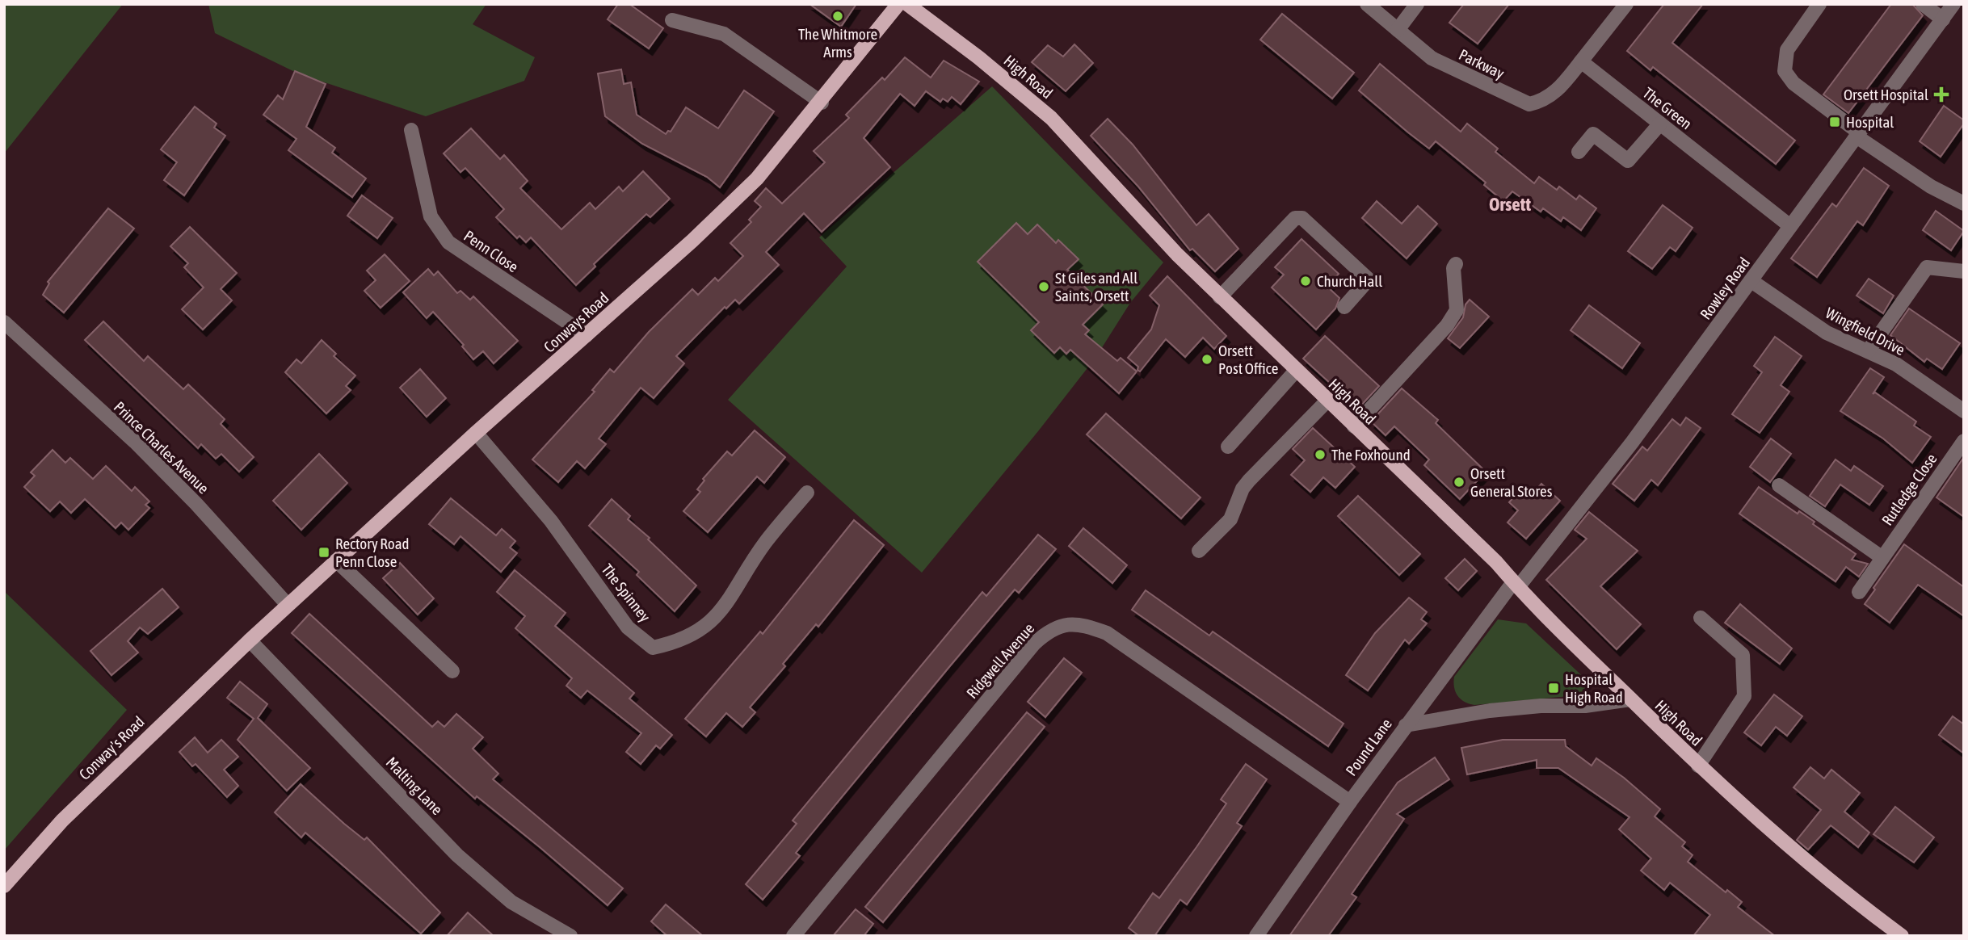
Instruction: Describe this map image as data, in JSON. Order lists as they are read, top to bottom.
{
  "streets": {
    "main road": ["High Road", "Conways Road", "Conway's Road"],
    "street": [
      "Parkway",
      "The Green",
      "Penn Close",
      "Rowley Road",
      "Wingfield Drive",
      "Prince Charles Avenue",
      "Rutledge Close",
      "The Spinney",
      "Ridgwell Avenue",
      "Pound Lane",
      "Malting Lane"
    ]
  },
  "crossings": [
    ["Parkway", "The Green"],
    ["High Road", "Rowley Road"],
    ["High Road", "Pound Lane"],
    ["The Green", "Rowley Road"],
    ["Penn Close", "Conways Road"],
    ["Rowley Road", "Wingfield Drive"],
    ["Rowley Road", "Pound Lane"],
    ["Conways Road", "Prince Charles Avenue"],
    ["Conways Road", "The Spinney"],
    ["Conways Road", "Conway's Road"],
    ["Conways Road", "Malting Lane"],
    ["Ridgwell Avenue", "Pound Lane"],
    ["Conway's Road", "Malting Lane"]
  ],
  "districts": ["Orsett"],
  "places": {
    "other": [
      "The Whitmore Arms",
      "Church Hall",
      "St Giles and All Saints, Orsett",
      "Orsett Post Office",
      "The Foxhound",
      "Orsett General Stores"
    ],
    "health": ["Orsett Hospital"],
    "transit": ["Hospital", "Rectory Road Penn Close", "Hospital High Road"]
  }
}
